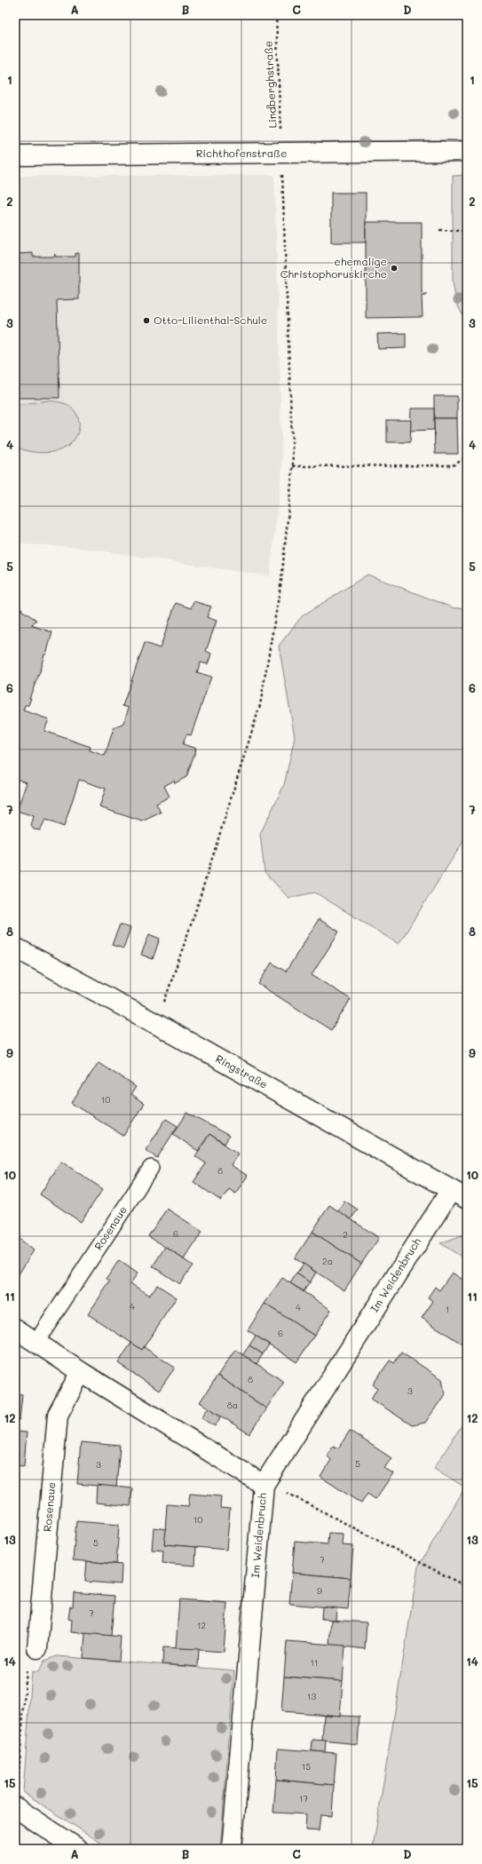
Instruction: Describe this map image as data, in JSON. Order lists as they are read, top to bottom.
{
  "streets": {
    "street": [
      "Richthofenstraße",
      "Ringstraße",
      "Rosenaue",
      "Im Weidenbruch"
    ],
    "path": ["Lindberghstraße"]
  },
  "crossings": [
    ["Lindberghstraße", "Richthofenstraße"],
    ["Lindberghstraße", "Ringstraße"],
    ["Ringstraße", "Im Weidenbruch"]
  ],
  "places": ["ehemalige Christophoruskirche", "Otto-Lilienthal-Schule"],
  "house_numbers": [
    "10",
    "8",
    "6",
    "2",
    "2a",
    "4",
    "4",
    "1",
    "6",
    "8",
    "3",
    "8a",
    "5",
    "3",
    "10",
    "5",
    "7",
    "9",
    "7",
    "12",
    "11",
    "13",
    "15",
    "17"
  ],
  "grid": {
    "columns": [
      "A",
      "B",
      "C",
      "D"
    ],
    "rows": [
      "1",
      "2",
      "3",
      "4",
      "5",
      "6",
      "7",
      "8",
      "9",
      "10",
      "11",
      "12",
      "13",
      "14",
      "15"
    ]
  }
}
